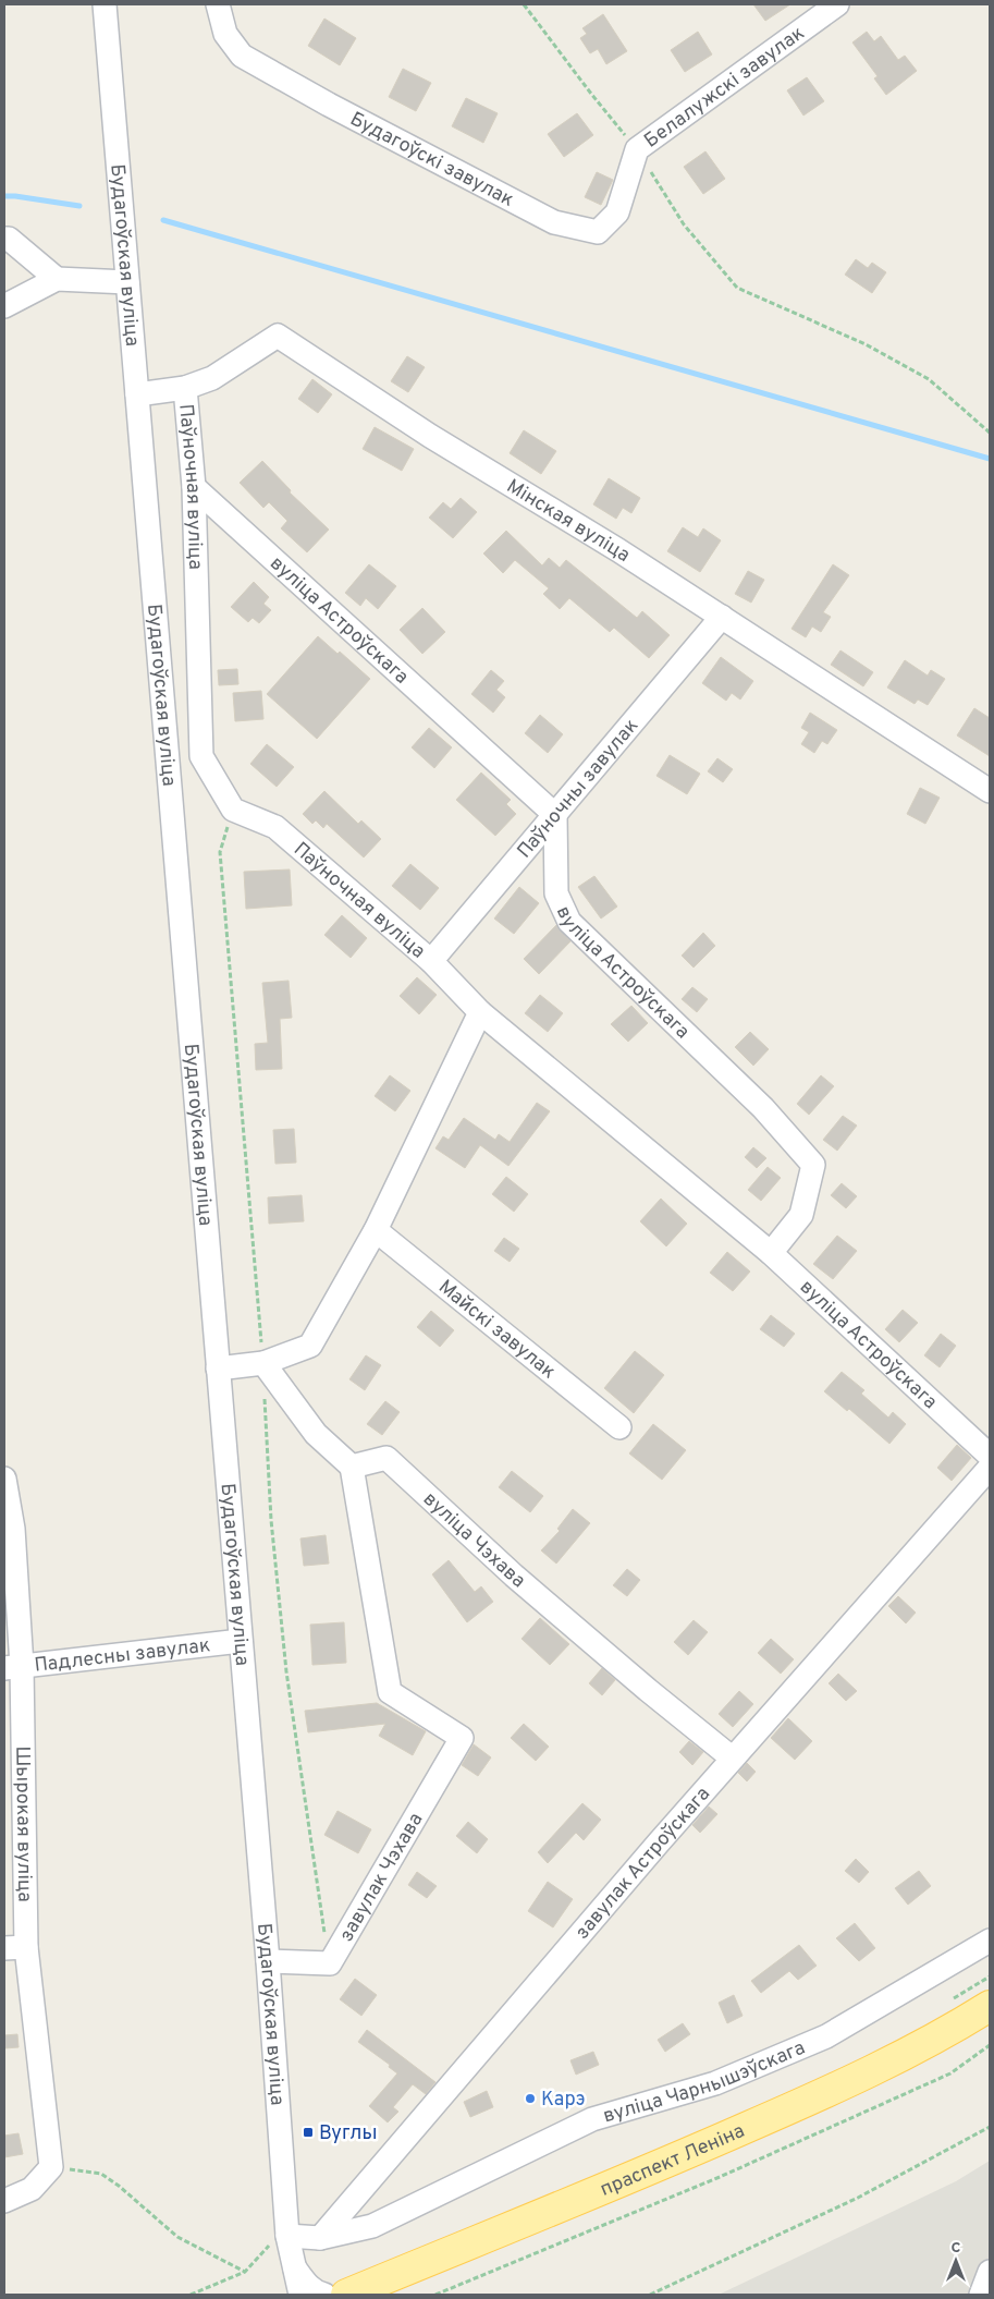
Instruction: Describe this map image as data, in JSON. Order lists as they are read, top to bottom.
{
  "streets": {
    "main road": ["праспект Леніна"],
    "street": [
      "Белалужскі завулак",
      "Будагоўскі завулак",
      "Будагоўская вуліца",
      "Паўночная вуліца",
      "Мінская вуліца",
      "вуліца Астроўскага",
      "Паўночны завулак",
      "Майскі завулак",
      "вуліца Чэхава",
      "Падлесны завулак",
      "Шырокая вуліца",
      "завулак Астроўскага",
      "завулак Чэхава",
      "вуліца Чарнышэўскага"
    ]
  },
  "crossings": [
    ["Белалужскі завулак", "Будагоўскі завулак"],
    ["Будагоўская вуліца", "Мінская вуліца"],
    ["Будагоўская вуліца", "Падлесны завулак"],
    ["Будагоўская вуліца", "завулак Чэхава"],
    ["Будагоўская вуліца", "праспект Леніна"],
    ["Паўночная вуліца", "Мінская вуліца"],
    ["Паўночная вуліца", "вуліца Астроўскага"],
    ["Паўночная вуліца", "Паўночны завулак"],
    ["Мінская вуліца", "Паўночны завулак"],
    ["вуліца Астроўскага", "Паўночны завулак"],
    ["вуліца Чэхава", "завулак Астроўскага"],
    ["вуліца Чэхава", "завулак Чэхава"],
    ["Падлесны завулак", "Шырокая вуліца"],
    ["завулак Астроўскага", "вуліца Чарнышэўскага"]
  ],
  "places": {
    "other": ["Карэ"],
    "transit": ["Вуглы"]
  },
  "north": "top"
}
